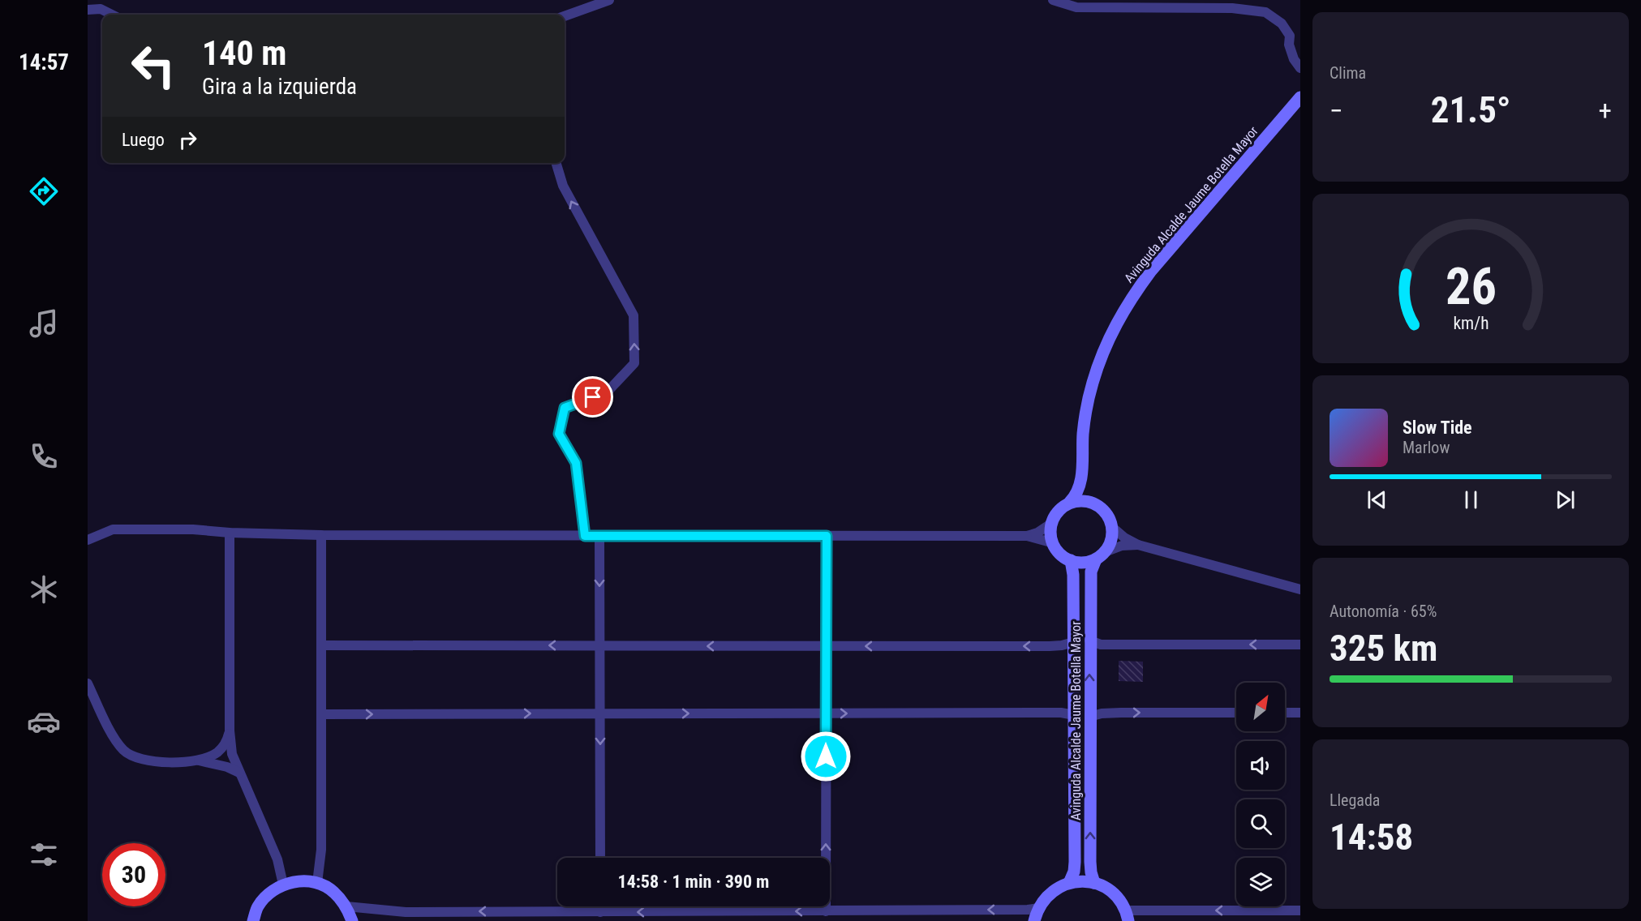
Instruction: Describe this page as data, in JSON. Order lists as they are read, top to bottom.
{
  "streets": {
    "street": ["Avinguda Alcalde Jaume Botella Mayor"]
  },
  "north": "top right",
  "page": {
    "tabs": "14:57",
    "tile": [
      "Clima",
      ["Autonomía · 65%", "325 km"],
      ["Llegada", "14:58"]
    ],
    "turn": ["140 m", "Gira a la izquierda"],
    "heat": ["−", "21.5°", "+"],
    "then": "Luego",
    "song": ["Slow Tide", "Marlow"],
    "limit": "30",
    "trip": "14:58 · 1 min · 390 m",
    "gauge": ["26", "km/h"]
  }
}
